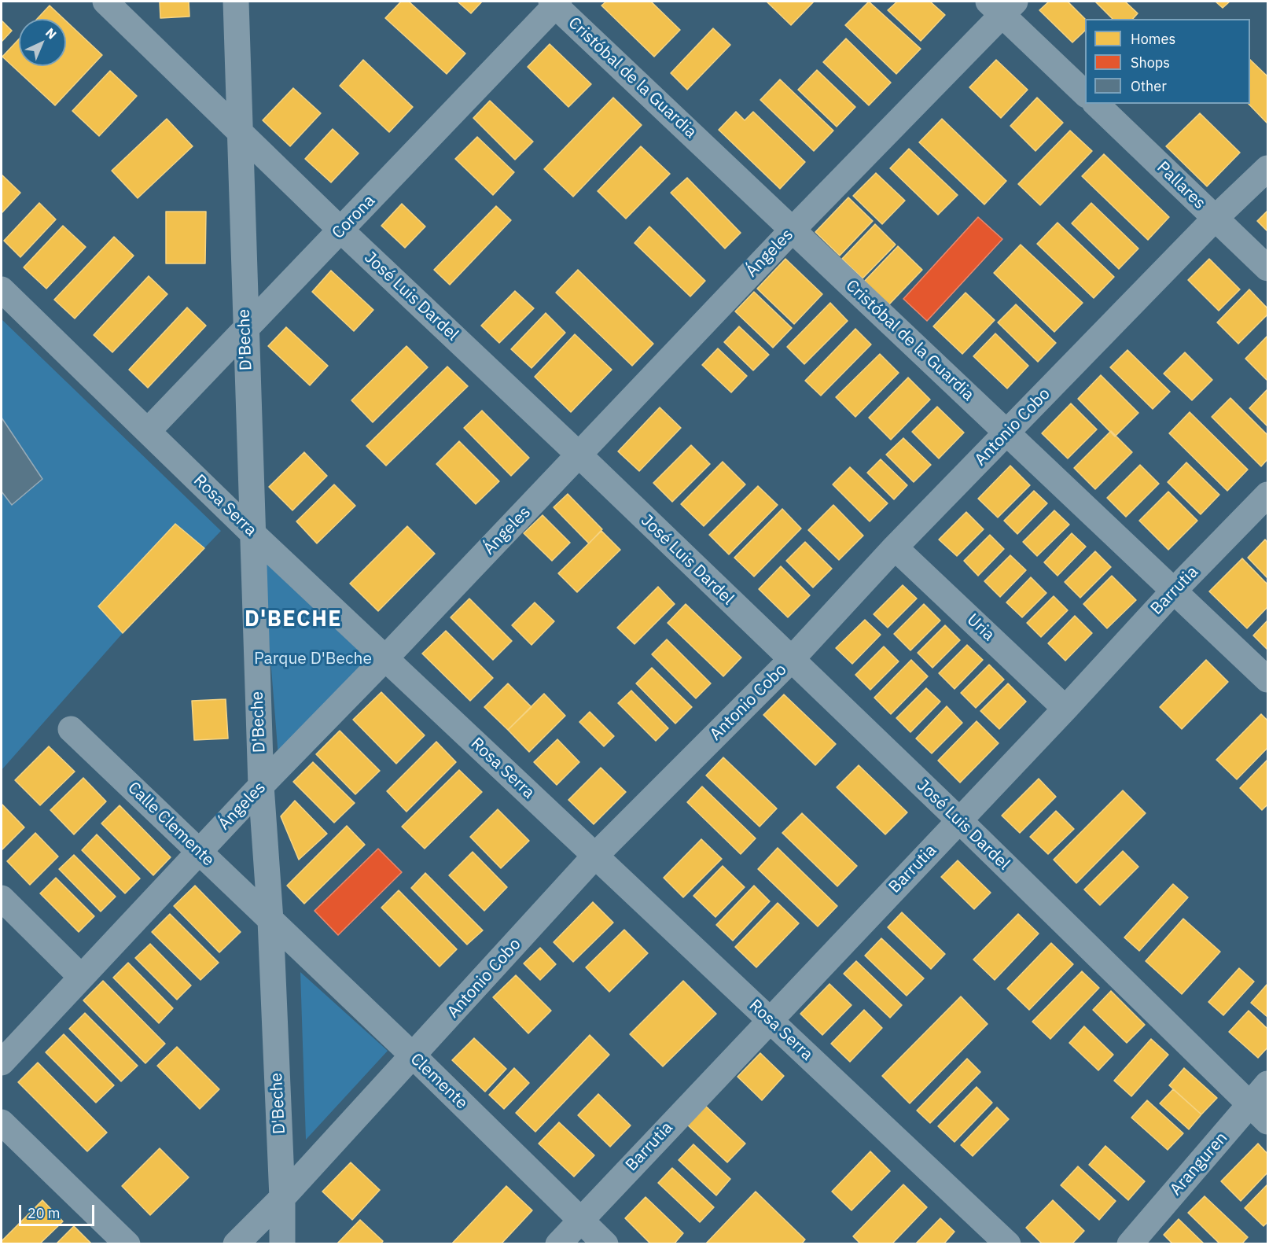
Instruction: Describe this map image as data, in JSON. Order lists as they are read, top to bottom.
{
  "streets": {
    "street": [
      "Cristóbal de la Guardia",
      "Pallares",
      "Corona",
      "Ángeles",
      "José Luis Dardel",
      "D'Beche",
      "Antonio Cobo",
      "Rosa Serra",
      "Barrutia",
      "Uria",
      "Calle Clemente",
      "Clemente",
      "Aranguren"
    ]
  },
  "crossings": [
    ["Cristóbal de la Guardia", "Corona"],
    ["Cristóbal de la Guardia", "Ángeles"],
    ["Cristóbal de la Guardia", "Antonio Cobo"],
    ["Cristóbal de la Guardia", "Barrutia"],
    ["Pallares", "Antonio Cobo"],
    ["Corona", "José Luis Dardel"],
    ["Corona", "D'Beche"],
    ["Corona", "Rosa Serra"],
    ["Ángeles", "José Luis Dardel"],
    ["Ángeles", "D'Beche"],
    ["Ángeles", "Rosa Serra"],
    ["Ángeles", "Calle Clemente"],
    ["José Luis Dardel", "D'Beche"],
    ["José Luis Dardel", "Antonio Cobo"],
    ["José Luis Dardel", "Barrutia"],
    ["José Luis Dardel", "Aranguren"],
    ["D'Beche", "Antonio Cobo"],
    ["D'Beche", "Rosa Serra"],
    ["D'Beche", "Calle Clemente"],
    ["D'Beche", "Clemente"],
    ["Antonio Cobo", "Rosa Serra"],
    ["Antonio Cobo", "Uria"],
    ["Antonio Cobo", "Clemente"],
    ["Rosa Serra", "Barrutia"],
    ["Barrutia", "Uria"],
    ["Barrutia", "Clemente"],
    ["Calle Clemente", "Clemente"]
  ],
  "districts": ["D'BECHE"],
  "parks": ["Parque D'Beche"],
  "legend": ["Homes", "Shops", "Other"],
  "scale_bar": "20 m",
  "north": "top right"
}
